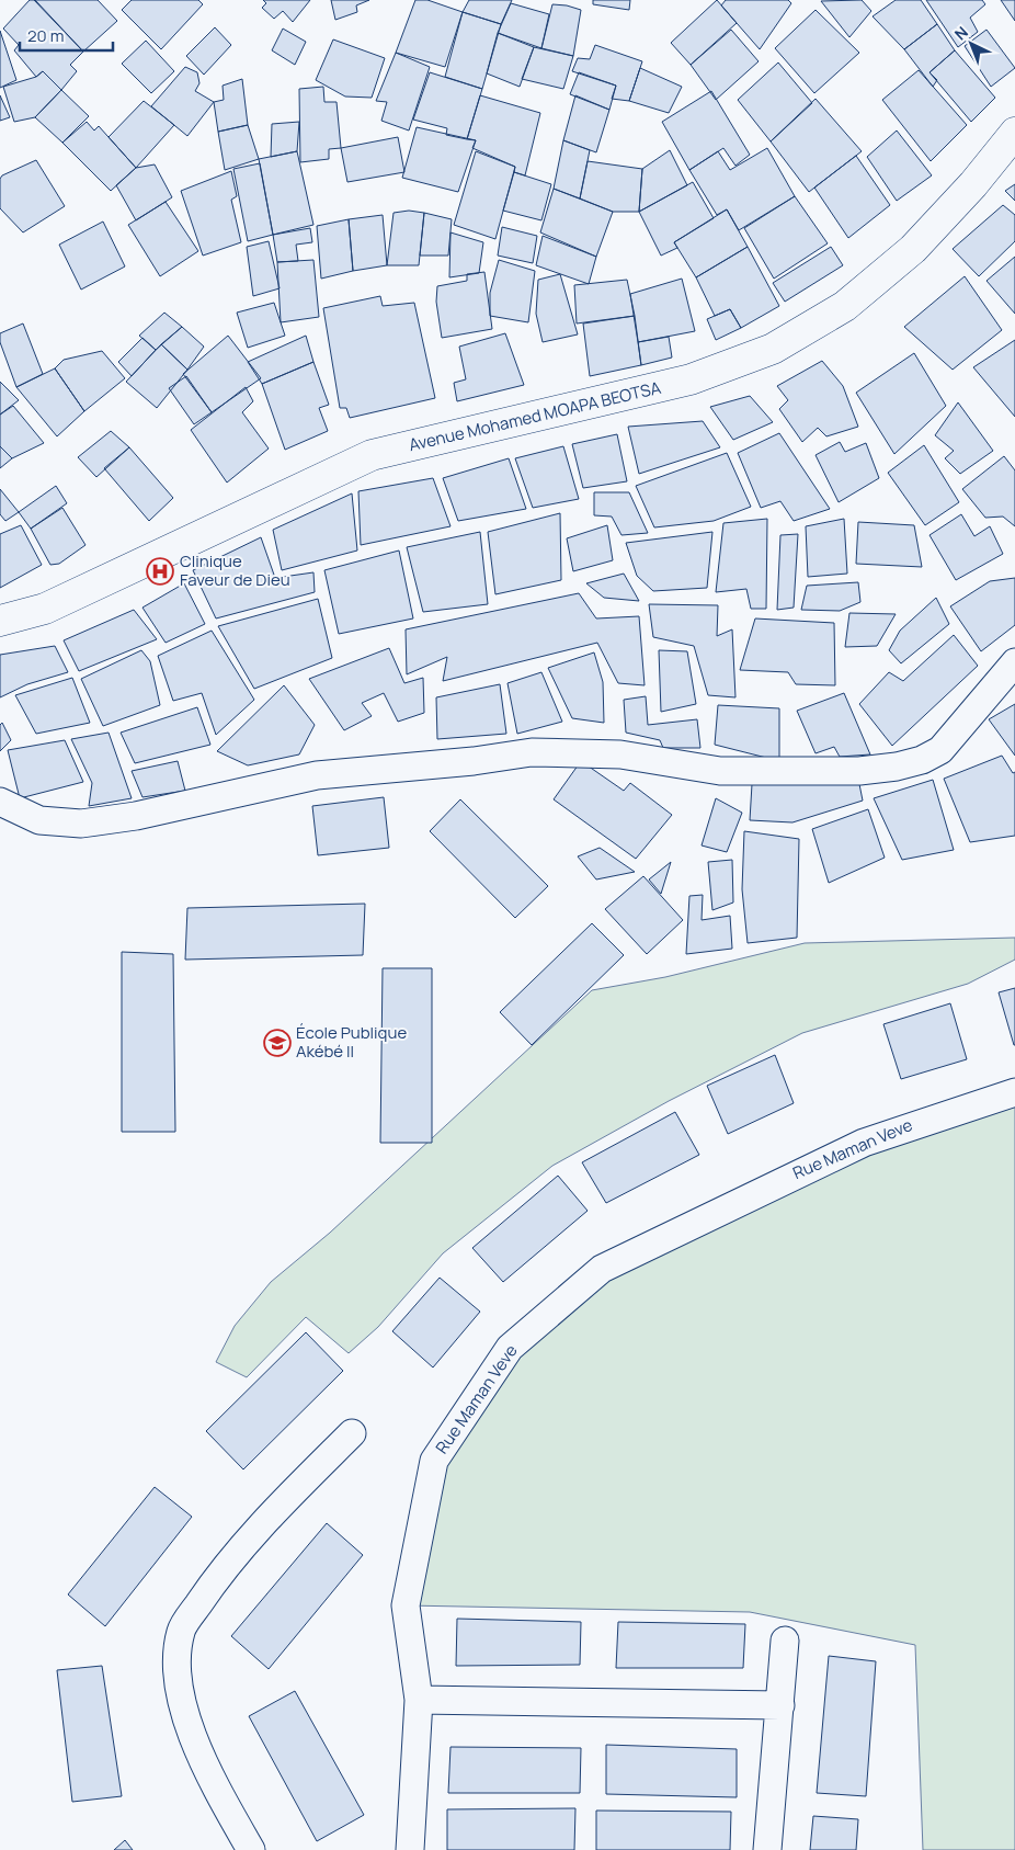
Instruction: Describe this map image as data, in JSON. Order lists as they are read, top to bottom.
{
  "streets": {
    "main road": ["Avenue Mohamed MOAPA BEOTSA"],
    "street": ["Rue Maman Veve"]
  },
  "places": {
    "hospital": ["Clinique Faveur de Dieu"],
    "school or university": ["École Publique Akébé II"]
  },
  "scale_bar": "20 m",
  "north": "top left"
}
